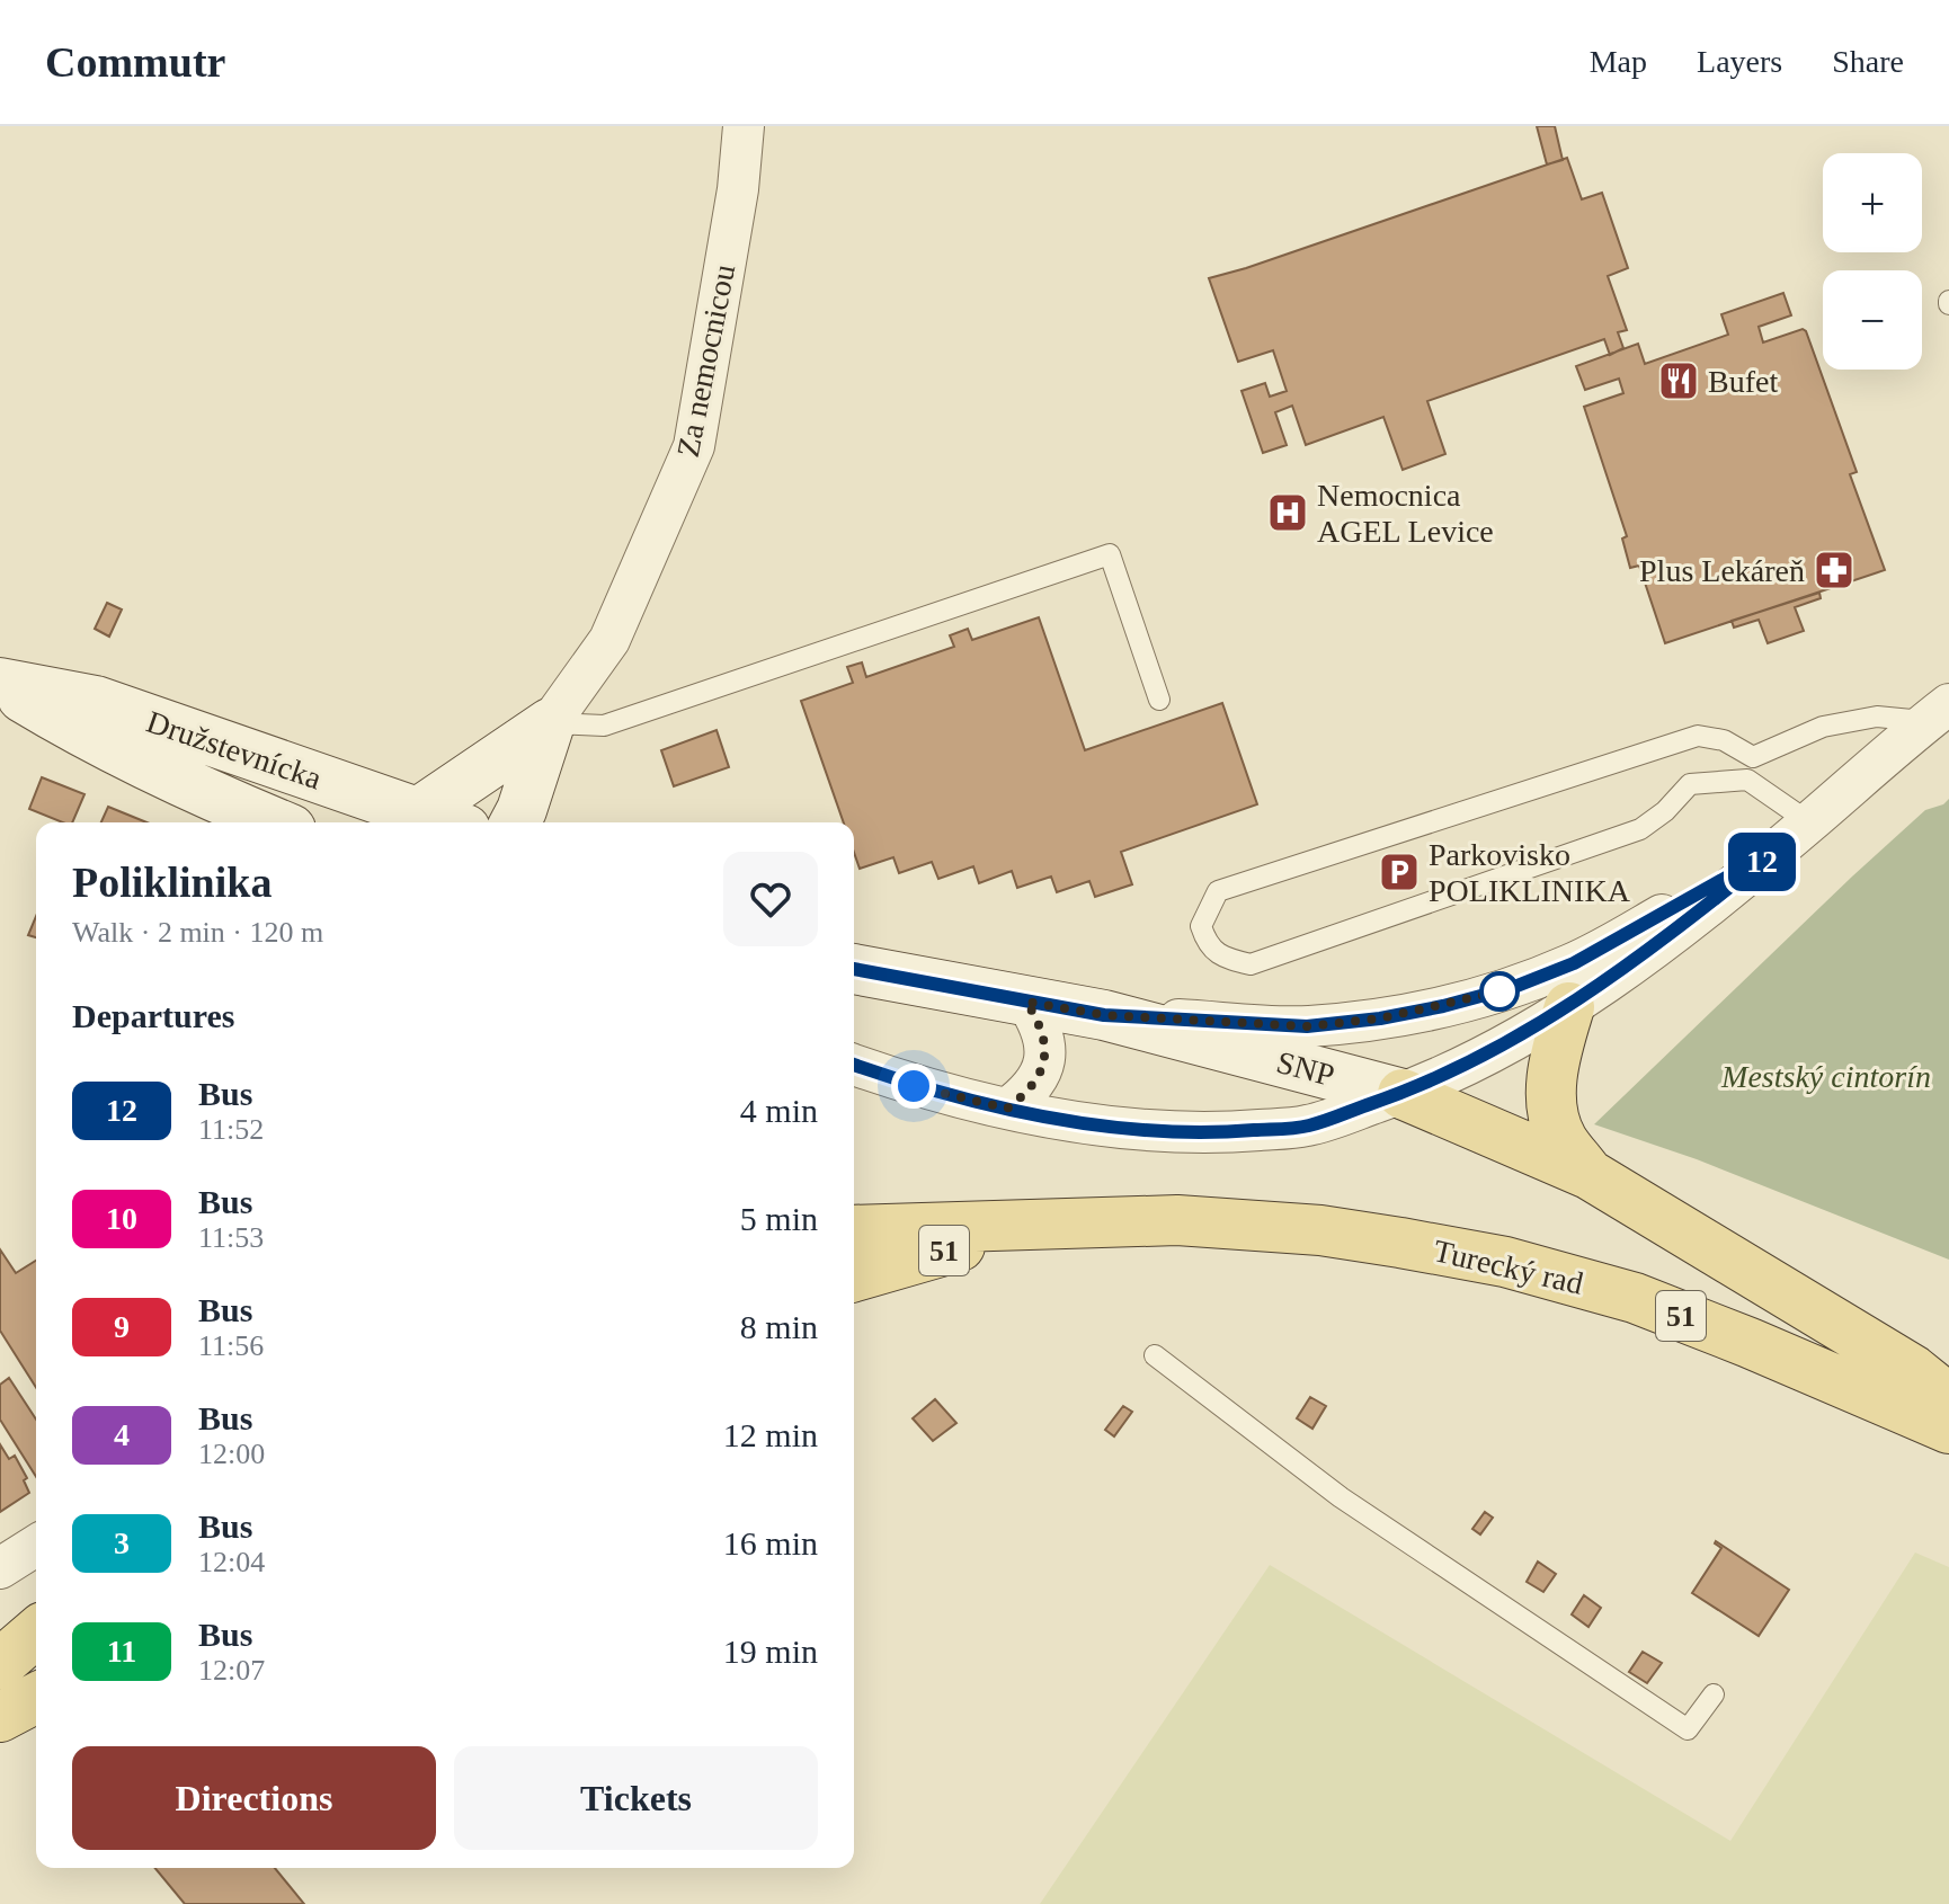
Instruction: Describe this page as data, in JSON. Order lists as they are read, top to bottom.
{
  "streets": {
    "main road": [
      "Družstevnícka",
      "SNP",
      "51",
      "Turecký rad"
    ],
    "street": ["Za nemocnicou"]
  },
  "crossings": [
    ["51", "Turecký rad"]
  ],
  "parks": ["Mestský cintorín"],
  "places": {
    "restaurant": ["Bufet"],
    "hospital": ["Nemocnica AGEL Levice"],
    "pharmacy": ["Plus Lekáreň"],
    "parking": ["Parkovisko POLIKLINIKA"]
  },
  "lines": ["bus line 12"],
  "page": {
    "header": "Commutr",
    "nav": ["Map", "Layers", "Share"],
    "on_map": "12",
    "map_buttons": ["+", "−"],
    "heading": [
      ["Poliklinika", "Walk · 2 min · 120 m"],
      "Departures"
    ],
    "list": [
      {
        "mark": "12",
        "name": "Bus",
        "note": "11:52",
        "value": "4 min"
      },
      {
        "mark": "10",
        "name": "Bus",
        "note": "11:53",
        "value": "5 min"
      },
      {
        "mark": "9",
        "name": "Bus",
        "note": "11:56",
        "value": "8 min"
      },
      {
        "mark": "4",
        "name": "Bus",
        "note": "12:00",
        "value": "12 min"
      },
      {
        "mark": "3",
        "name": "Bus",
        "note": "12:04",
        "value": "16 min"
      },
      {
        "mark": "11",
        "name": "Bus",
        "note": "12:07",
        "value": "19 min"
      }
    ],
    "buttons": ["Directions", "Tickets"]
  }
}
